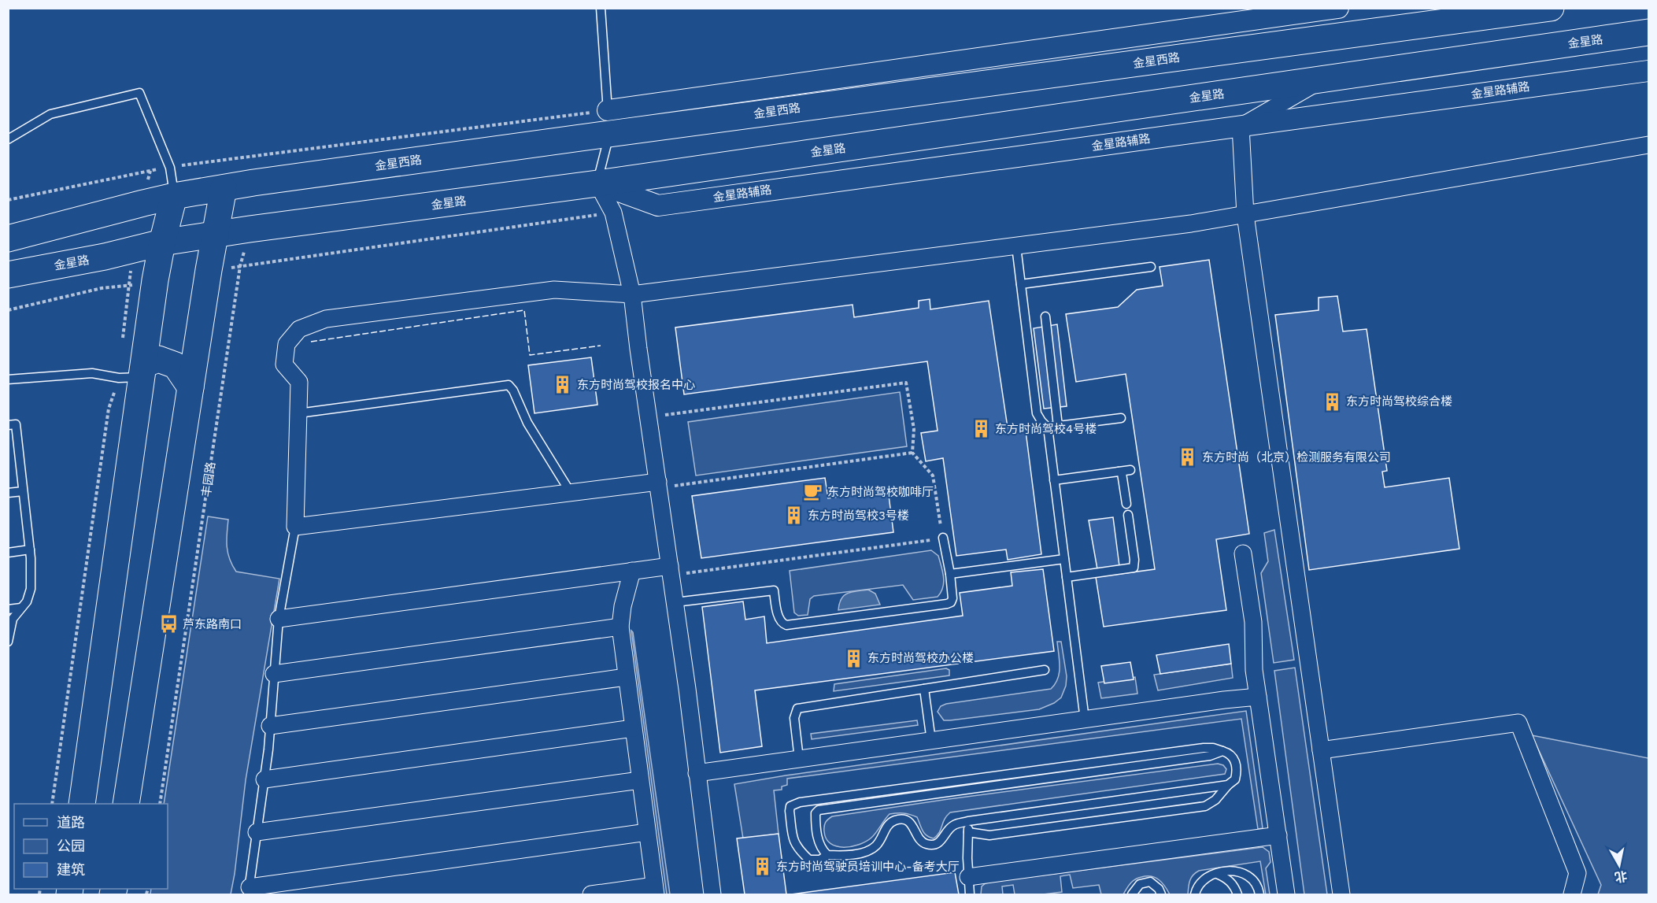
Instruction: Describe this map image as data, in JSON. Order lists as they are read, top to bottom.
{
  "streets": {
    "main road": ["金星路", "金星西路"],
    "street": ["金星路辅路"],
    "path": ["丰园路"]
  },
  "crossings": [
    ["金星路", "金星路辅路"],
    ["金星路", "丰园路"]
  ],
  "places": {
    "building": [
      "东方时尚驾校报名中心",
      "东方时尚驾校综合楼",
      "东方时尚驾校4号楼",
      "东方时尚（北京）检测服务有限公司",
      "东方时尚驾校3号楼",
      "东方时尚驾校办公楼",
      "东方时尚驾驶员培训中心-备考大厅"
    ],
    "cafe": ["东方时尚驾校咖啡厅"],
    "bus stop": ["芦东路南口"]
  },
  "legend": ["道路", "公园", "建筑"],
  "north": "bottom"
}
